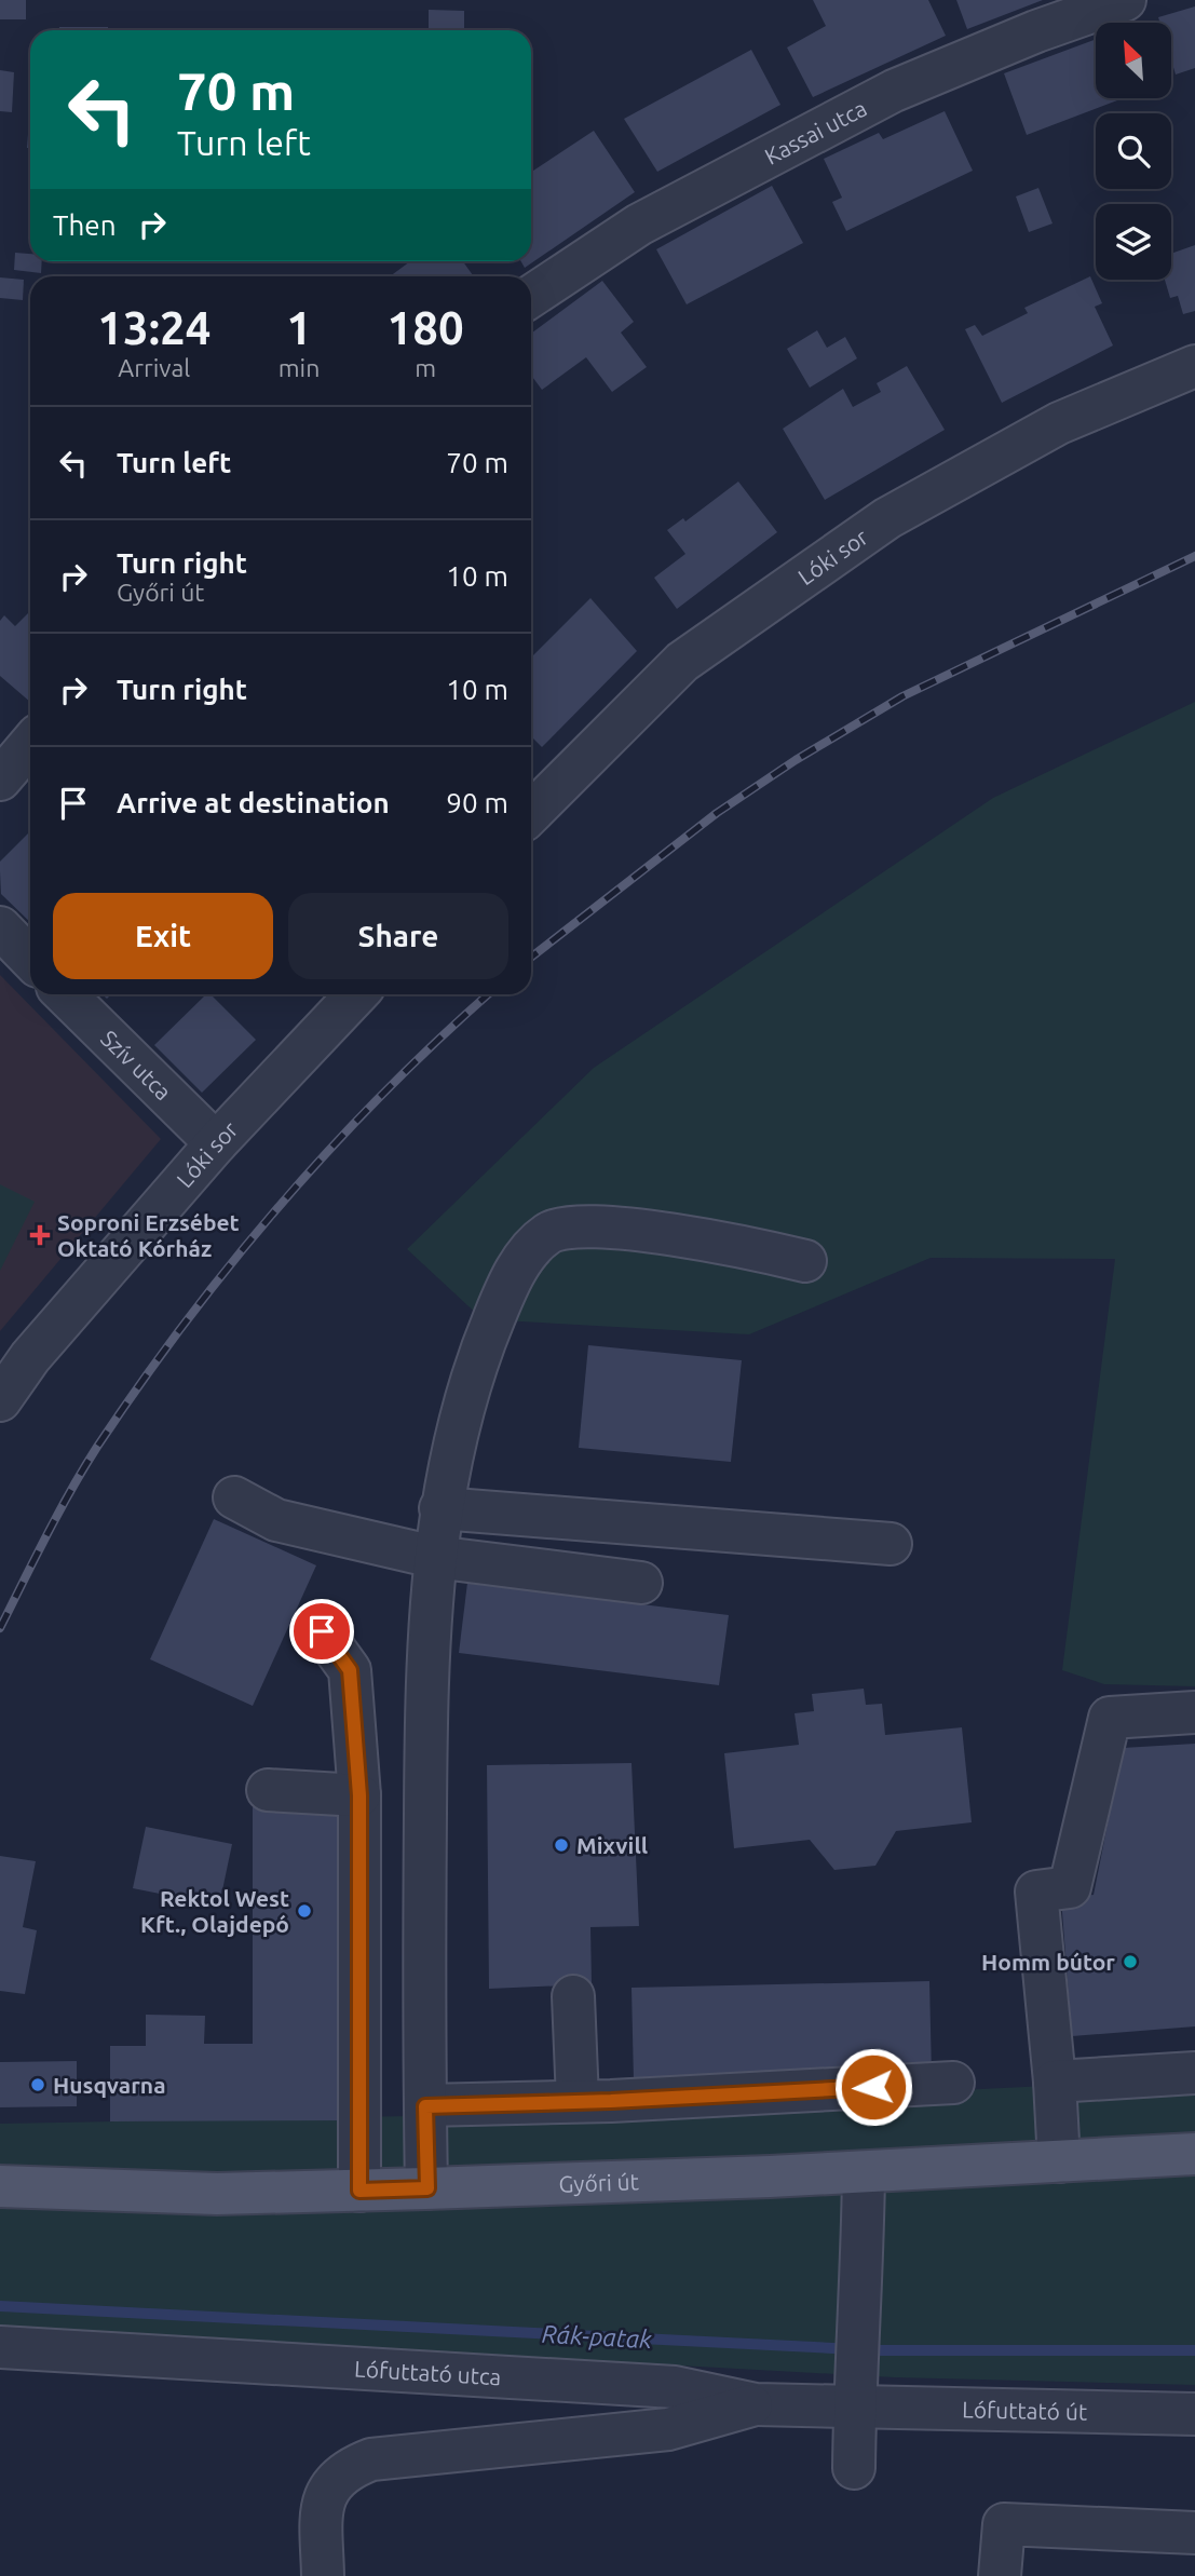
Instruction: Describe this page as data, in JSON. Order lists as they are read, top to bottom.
{
  "streets": {
    "main road": ["Győri út"],
    "street": [
      "Kassai utca",
      "Lóki sor",
      "Szív utca",
      "Lófuttató utca",
      "Lófuttató út"
    ]
  },
  "crossings": [
    ["Lóki sor", "Szív utca"],
    ["Lófuttató utca", "Lófuttató út"]
  ],
  "water": ["Rák-patak"],
  "places": {
    "health": ["Soproni Erzsébet Oktató Kórház"],
    "other": [
      "Mixvill",
      "Rektol West Kft., Olajdepó",
      "Homm bútor",
      "Husqvarna"
    ]
  },
  "north": "top left",
  "page": {
    "turn": ["70 m", "Turn left"],
    "then": "Then",
    "eta": [
      "13:24",
      "Arrival",
      "1",
      "min",
      "180",
      "m"
    ],
    "list": [
      {
        "name": "Turn left",
        "value": "70 m"
      },
      {
        "name": "Turn right",
        "note": "Győri út",
        "value": "10 m"
      },
      {
        "name": "Turn right",
        "value": "10 m"
      },
      {
        "name": "Arrive at destination",
        "value": "90 m"
      }
    ],
    "buttons": ["Exit", "Share"]
  }
}
